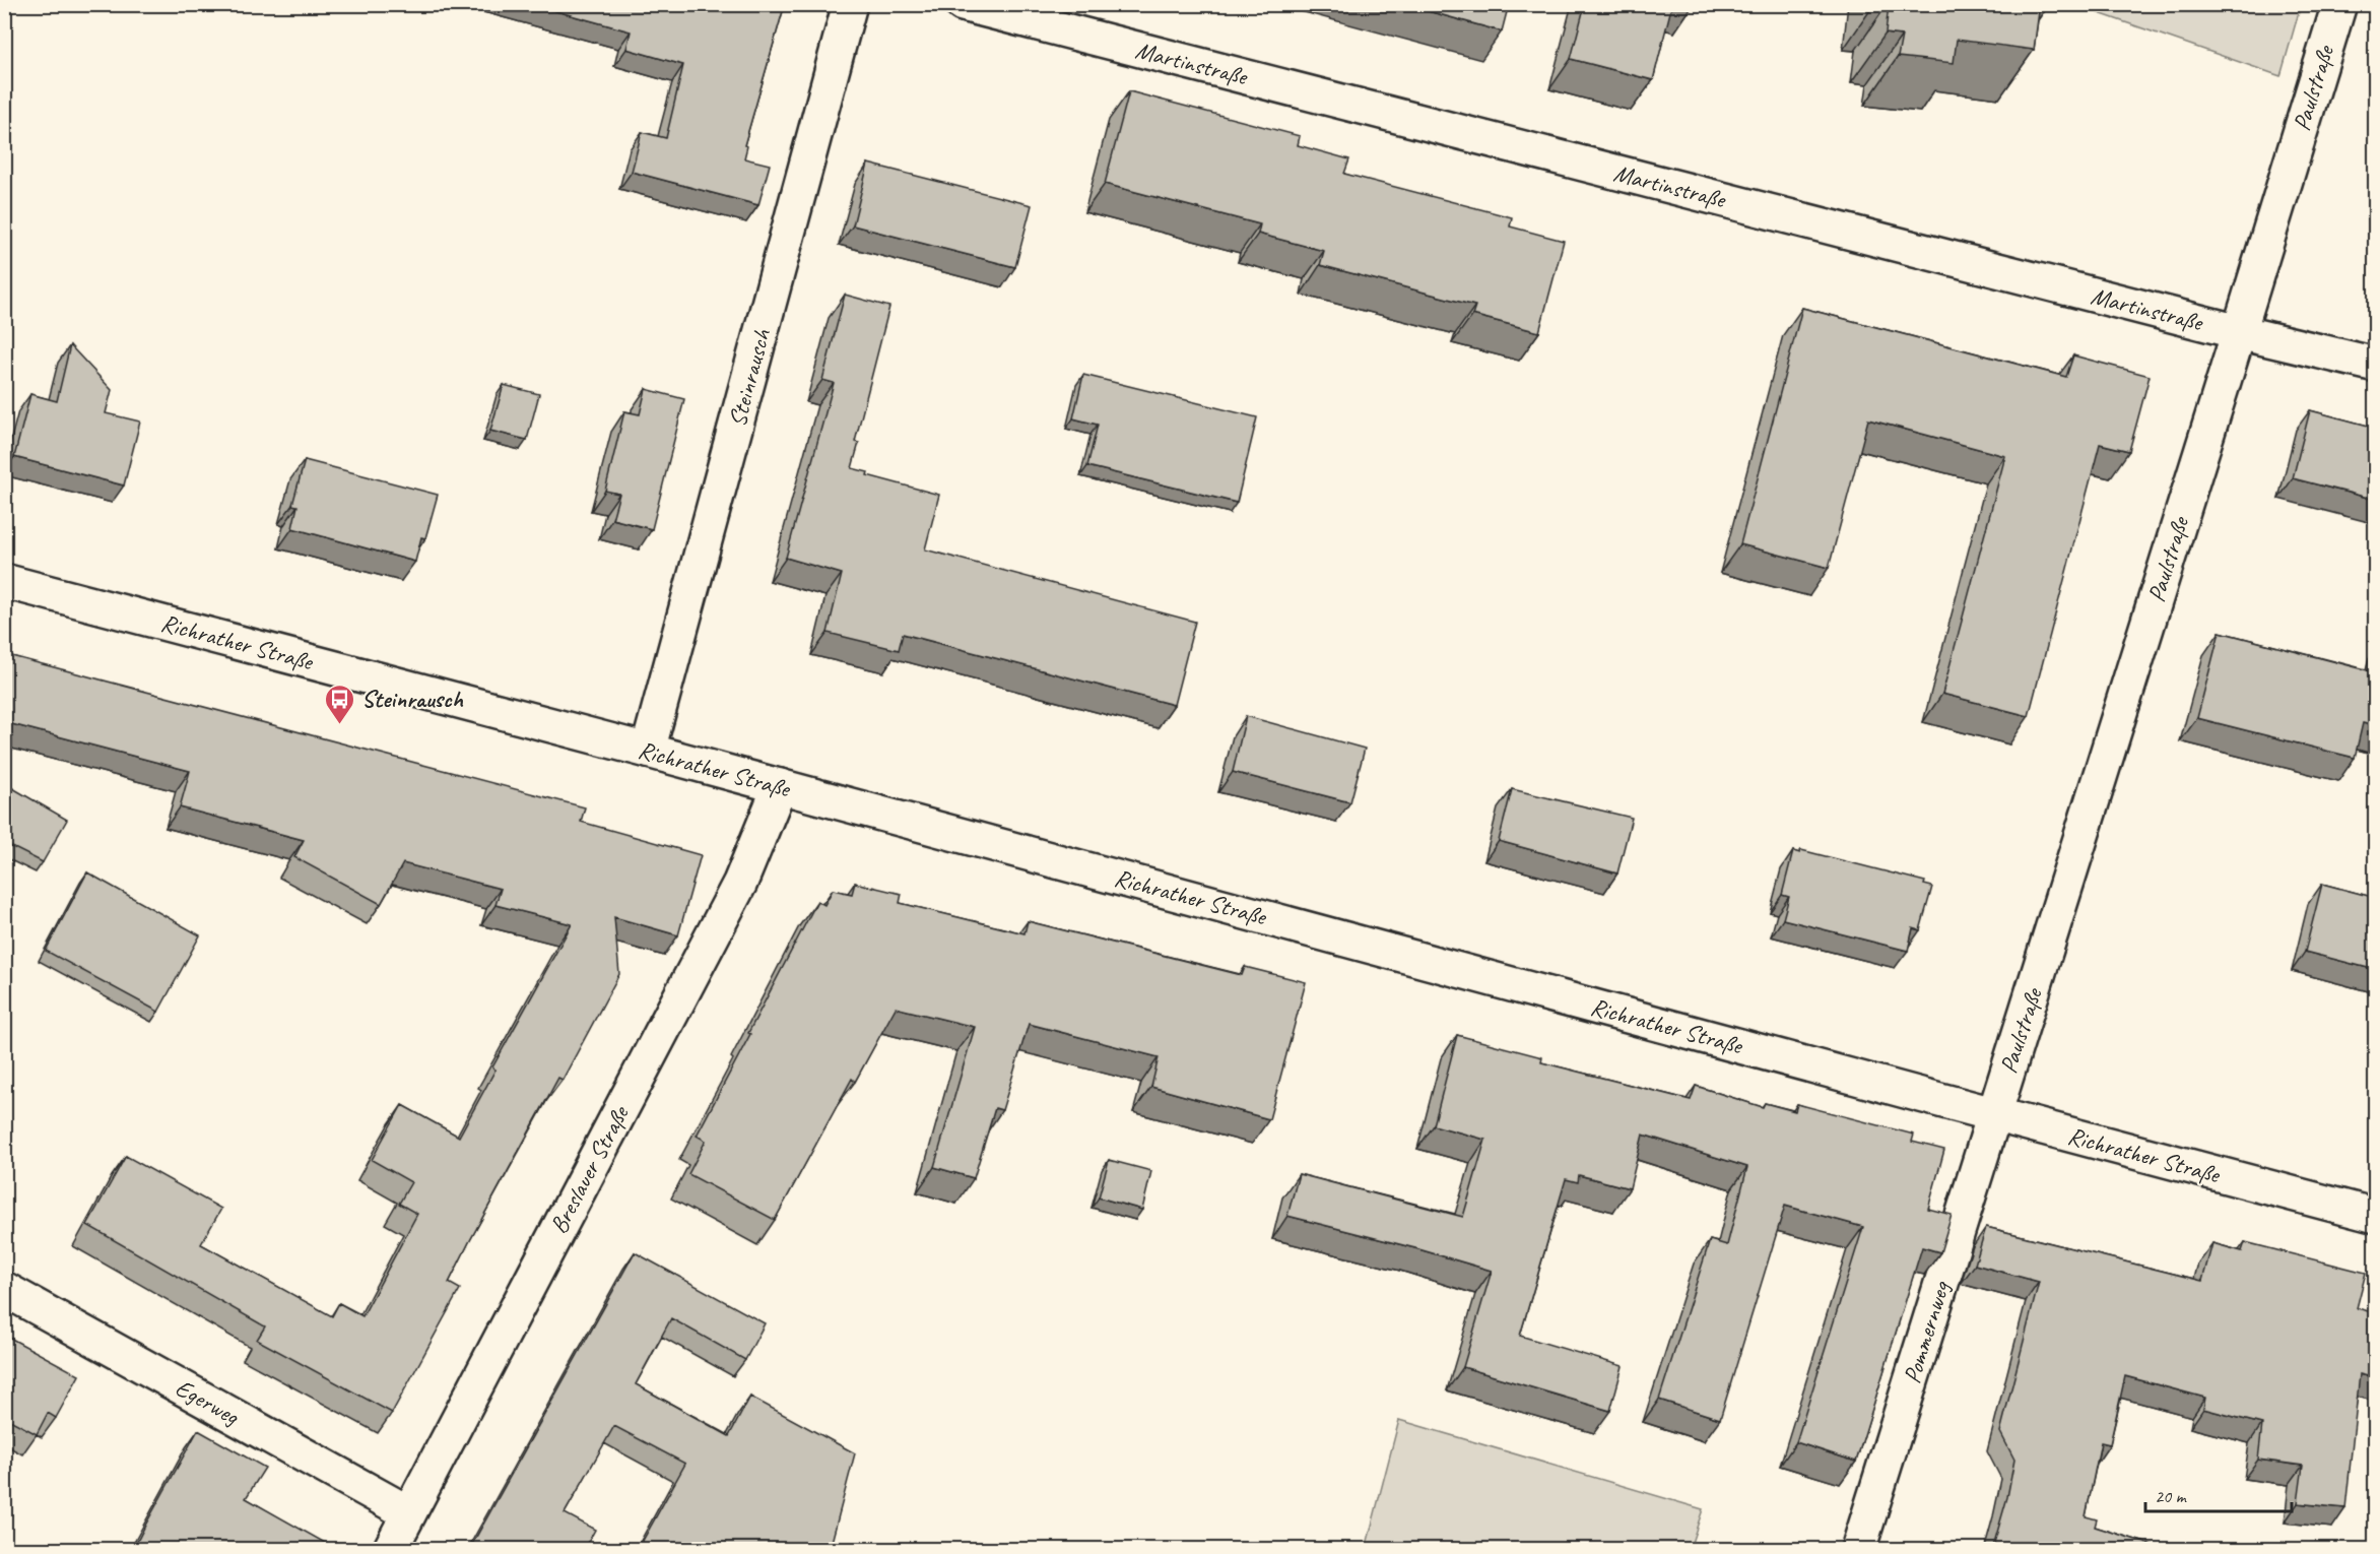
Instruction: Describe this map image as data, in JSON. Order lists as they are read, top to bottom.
{
  "streets": {
    "street": [
      "Martinstraße",
      "Paulstraße",
      "Steinrausch",
      "Richrather Straße",
      "Breslauer Straße",
      "Pommernweg",
      "Egerweg"
    ]
  },
  "crossings": [
    ["Martinstraße", "Paulstraße"],
    ["Paulstraße", "Richrather Straße"],
    ["Paulstraße", "Pommernweg"],
    ["Steinrausch", "Richrather Straße"],
    ["Richrather Straße", "Breslauer Straße"],
    ["Richrather Straße", "Pommernweg"],
    ["Breslauer Straße", "Egerweg"]
  ],
  "places": {
    "bus stop": ["Steinrausch"]
  },
  "scale_bar": "20 m"
}
